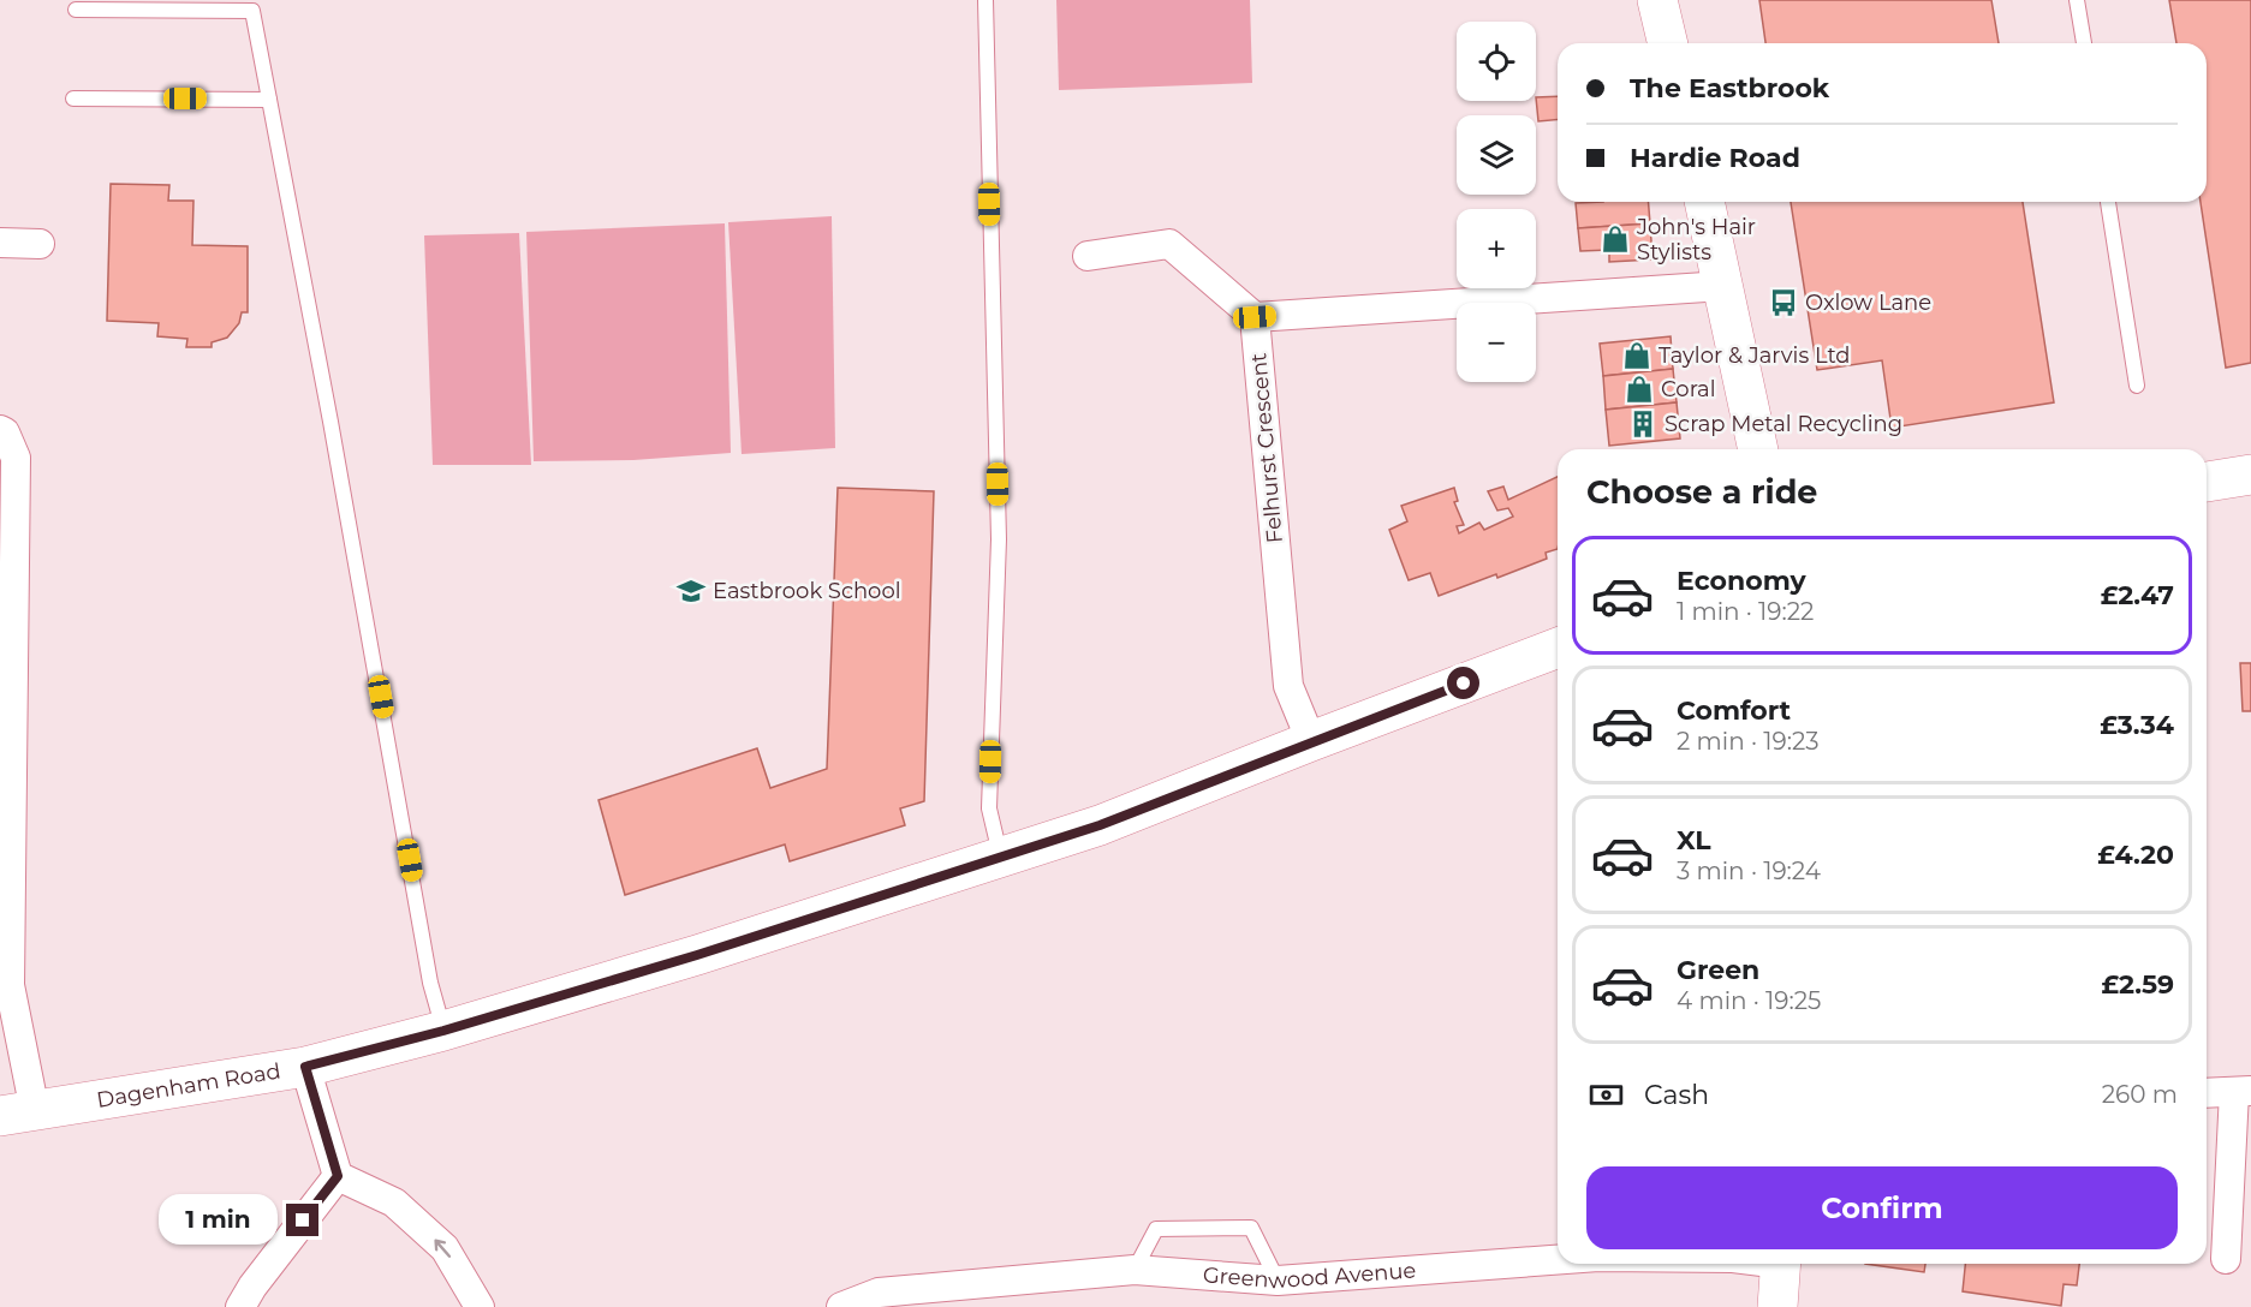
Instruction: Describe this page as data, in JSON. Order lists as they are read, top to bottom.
{
  "streets": {
    "street": ["Felhurst Crescent", "Dagenham Road", "Greenwood Avenue"]
  },
  "crossings": [
    ["Felhurst Crescent", "Dagenham Road"]
  ],
  "places": {
    "shop": ["John's Hair Stylists", "Taylor & Jarvis Ltd", "Coral"],
    "bus stop": ["Oxlow Lane"],
    "building": ["Scrap Metal Recycling"],
    "school or university": ["Eastbrook School"]
  },
  "page": {
    "map_buttons": ["+", "−"],
    "banner": ["The Eastbrook", "Hardie Road"],
    "heading": "Choose a ride",
    "list": [
      {
        "name": "Economy",
        "note": "1 min · 19:22",
        "value": "£2.47"
      },
      {
        "name": "Comfort",
        "note": "2 min · 19:23",
        "value": "£3.34"
      },
      {
        "name": "XL",
        "note": "3 min · 19:24",
        "value": "£4.20"
      },
      {
        "name": "Green",
        "note": "4 min · 19:25",
        "value": "£2.59"
      }
    ],
    "pay": ["Cash", "260 m"],
    "buttons": "Confirm",
    "bubble": "1 min"
  }
}
